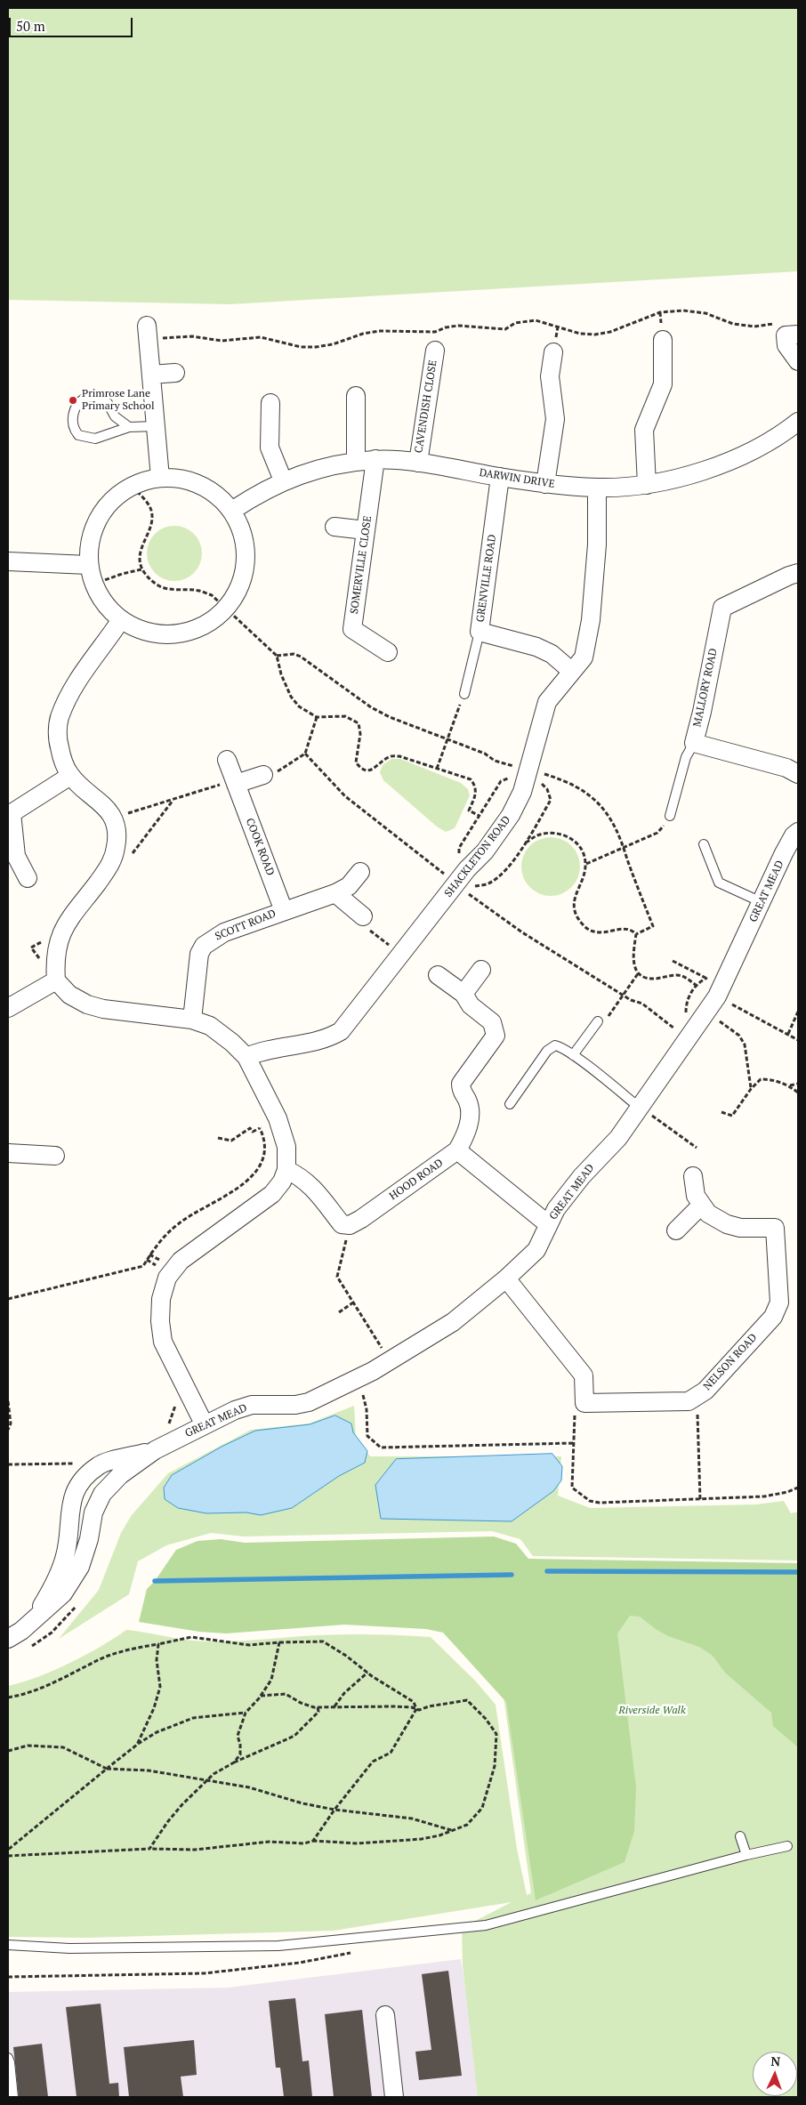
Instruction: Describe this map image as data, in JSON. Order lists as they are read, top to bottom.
{
  "streets": {
    "street": [
      "CAVENDISH CLOSE",
      "DARWIN DRIVE",
      "SOMERVILLE CLOSE",
      "GRENVILLE ROAD",
      "MALLORY ROAD",
      "COOK ROAD",
      "SHACKLETON ROAD",
      "GREAT MEAD",
      "SCOTT ROAD",
      "HOOD ROAD",
      "NELSON ROAD"
    ]
  },
  "crossings": [
    ["CAVENDISH CLOSE", "DARWIN DRIVE"],
    ["DARWIN DRIVE", "SOMERVILLE CLOSE"],
    ["DARWIN DRIVE", "GRENVILLE ROAD"],
    ["DARWIN DRIVE", "SHACKLETON ROAD"],
    ["GRENVILLE ROAD", "SHACKLETON ROAD"],
    ["COOK ROAD", "SCOTT ROAD"]
  ],
  "parks": ["Riverside Walk"],
  "places": ["Primrose Lane Primary School"],
  "scale_bar": "50 m",
  "north": "top"
}
